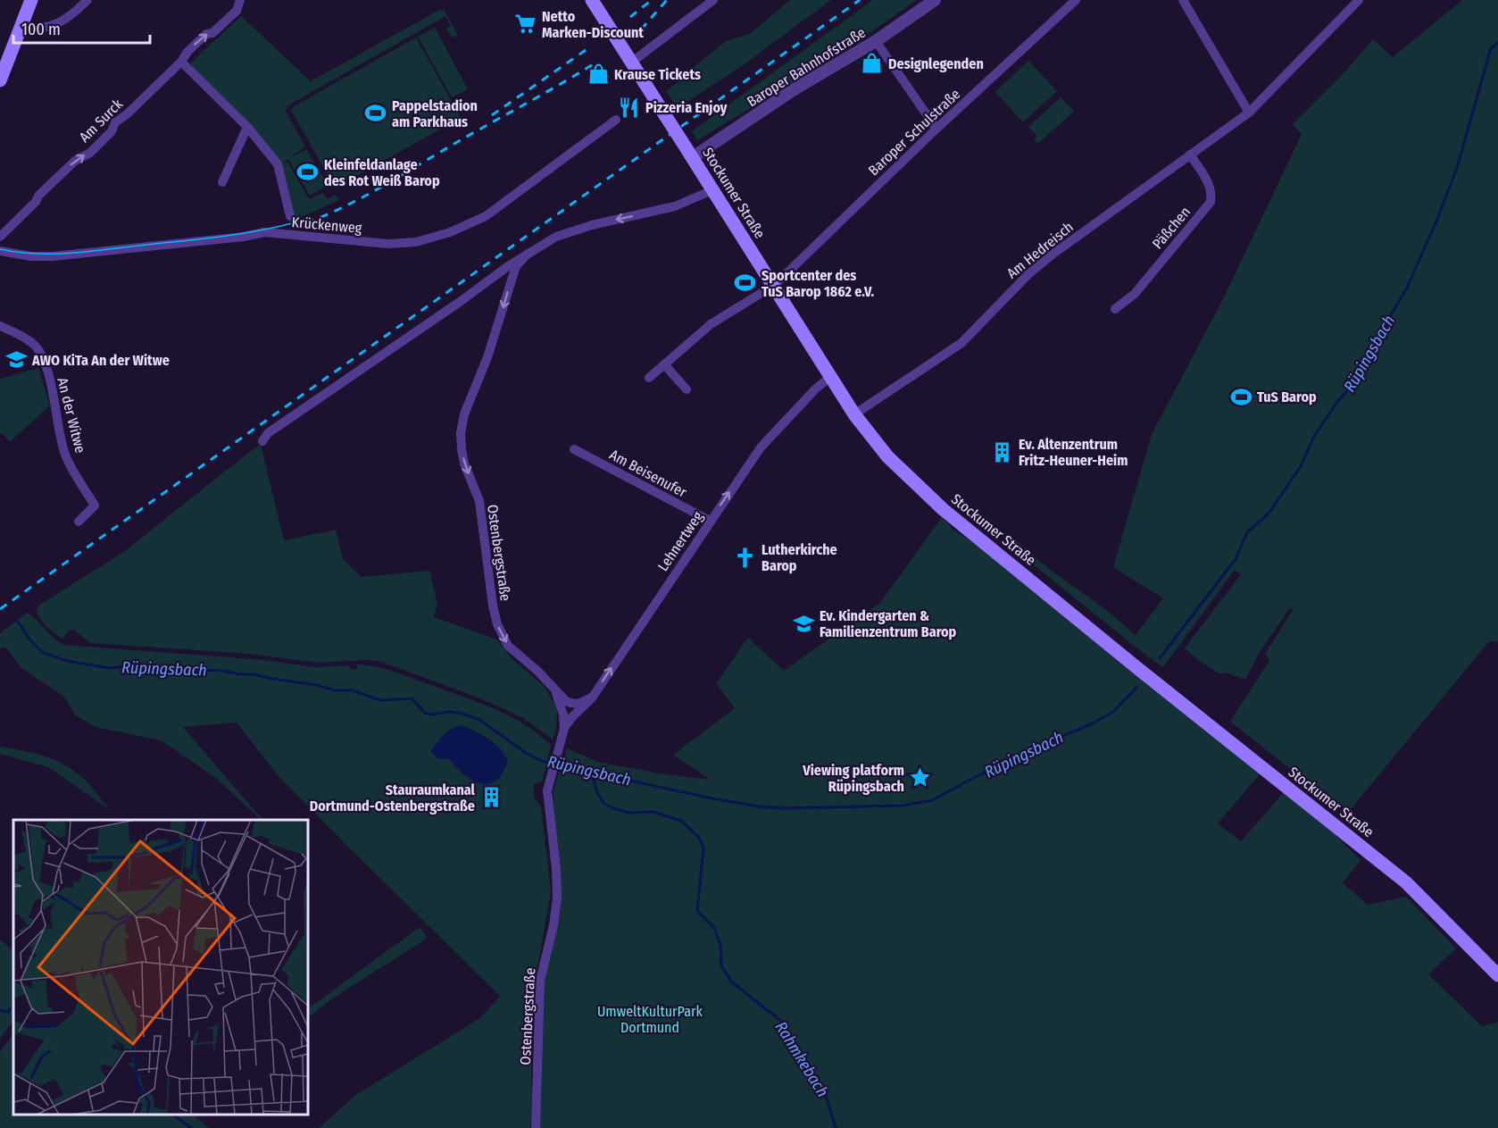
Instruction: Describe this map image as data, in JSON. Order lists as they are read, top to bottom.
{
  "streets": {
    "main road": ["Stockumer Straße"],
    "street": [
      "Baroper Bahnhofstraße",
      "Am Surck",
      "Baroper Schulstraße",
      "Krückenweg",
      "Päßchen",
      "Am Hedreisch",
      "An der Witwe",
      "Am Beisenufer",
      "Lehnertweg",
      "Ostenbergstraße"
    ]
  },
  "crossings": [
    ["Baroper Bahnhofstraße", "Stockumer Straße"],
    ["Baroper Schulstraße", "Stockumer Straße"],
    ["Stockumer Straße", "Am Hedreisch"],
    ["Stockumer Straße", "Lehnertweg"],
    ["Stockumer Straße", "Ostenbergstraße"],
    ["Päßchen", "Am Hedreisch"],
    ["Am Beisenufer", "Lehnertweg"],
    ["Lehnertweg", "Ostenbergstraße"]
  ],
  "one_way": ["Am Surck", "Lehnertweg"],
  "water": ["Rüpingsbach", "Rahmkebach"],
  "parks": ["UmweltKulturPark Dortmund"],
  "places": {
    "supermarket": ["Netto Marken-Discount"],
    "shop": ["Designlegenden", "Krause Tickets"],
    "restaurant": ["Pizzeria Enjoy"],
    "sports": [
      "Pappelstadion am Parkhaus",
      "Kleinfeldanlage des Rot Weiß Barop",
      "Sportcenter des TuS Barop 1862 e.V.",
      "TuS Barop"
    ],
    "school or university": ["AWO KiTa An der Witwe", "Ev. Kindergarten & Familienzentrum Barop"],
    "building": ["Ev. Altenzentrum Fritz-Heuner-Heim", "Stauraumkanal Dortmund-Ostenbergstraße"],
    "church": ["Lutherkirche Barop"],
    "place": ["Viewing platform Rüpingsbach"]
  },
  "scale_bar": "100 m"
}
